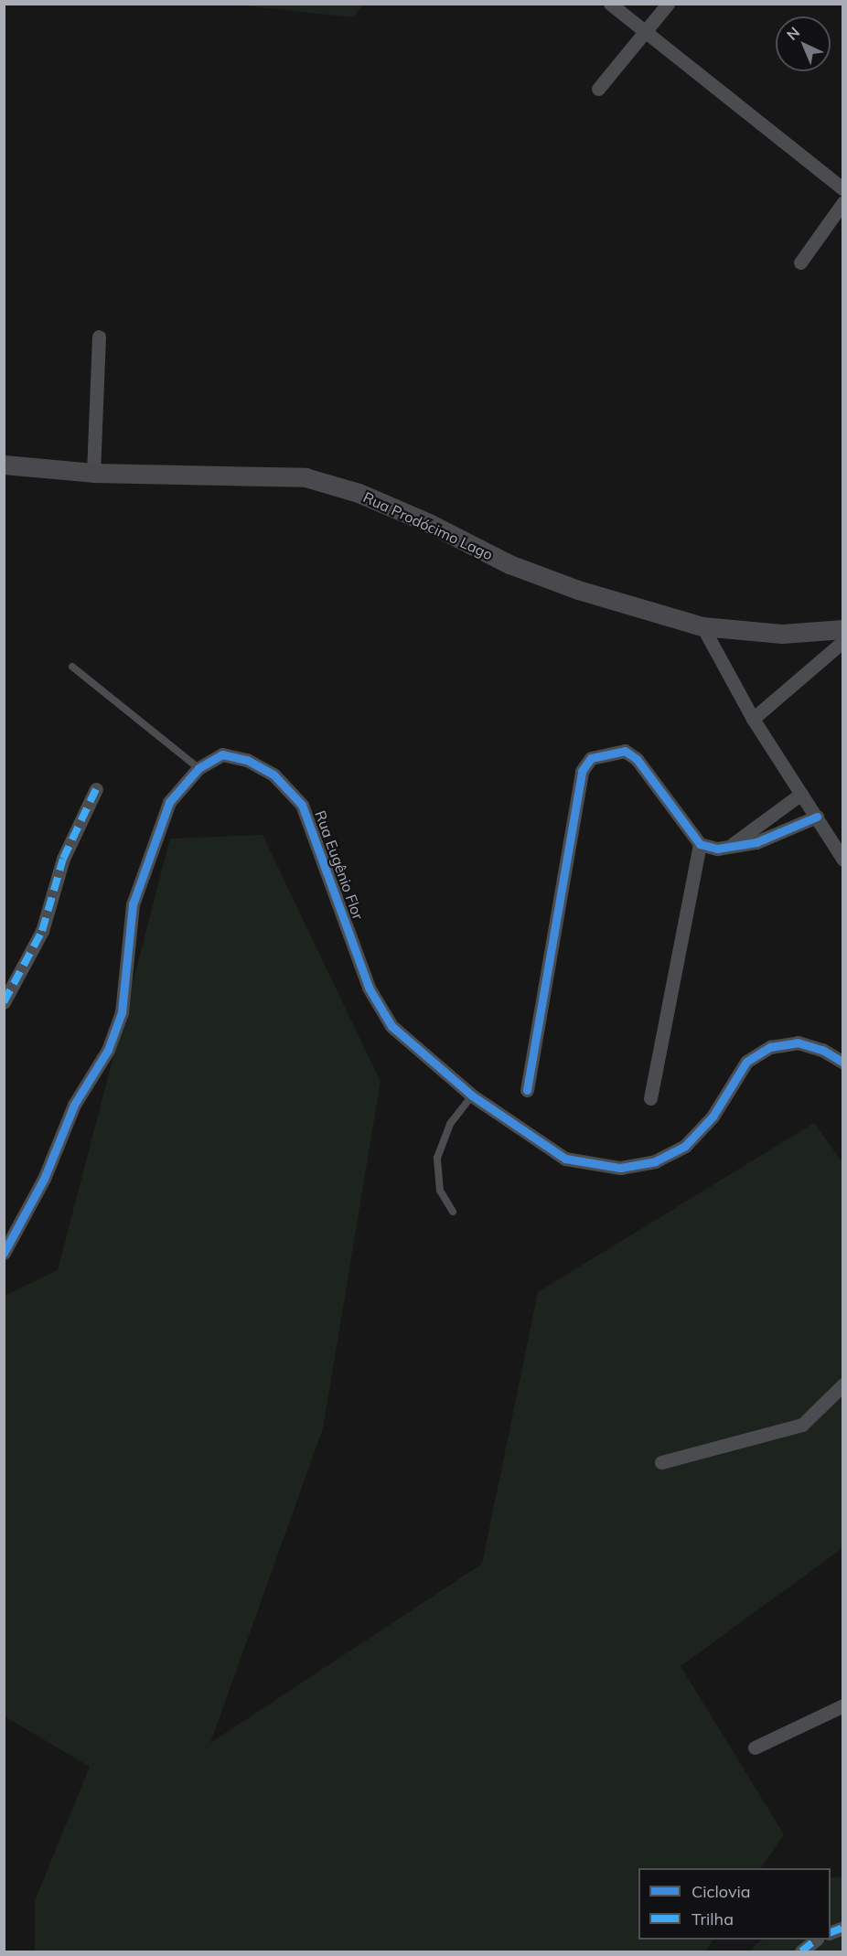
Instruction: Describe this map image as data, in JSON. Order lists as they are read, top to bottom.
{
  "streets": {
    "main road": ["Rua Prodócimo Lago"],
    "street": ["Rua Eugênio Flor"]
  },
  "legend": ["Ciclovia", "Trilha"],
  "north": "top left"
}
